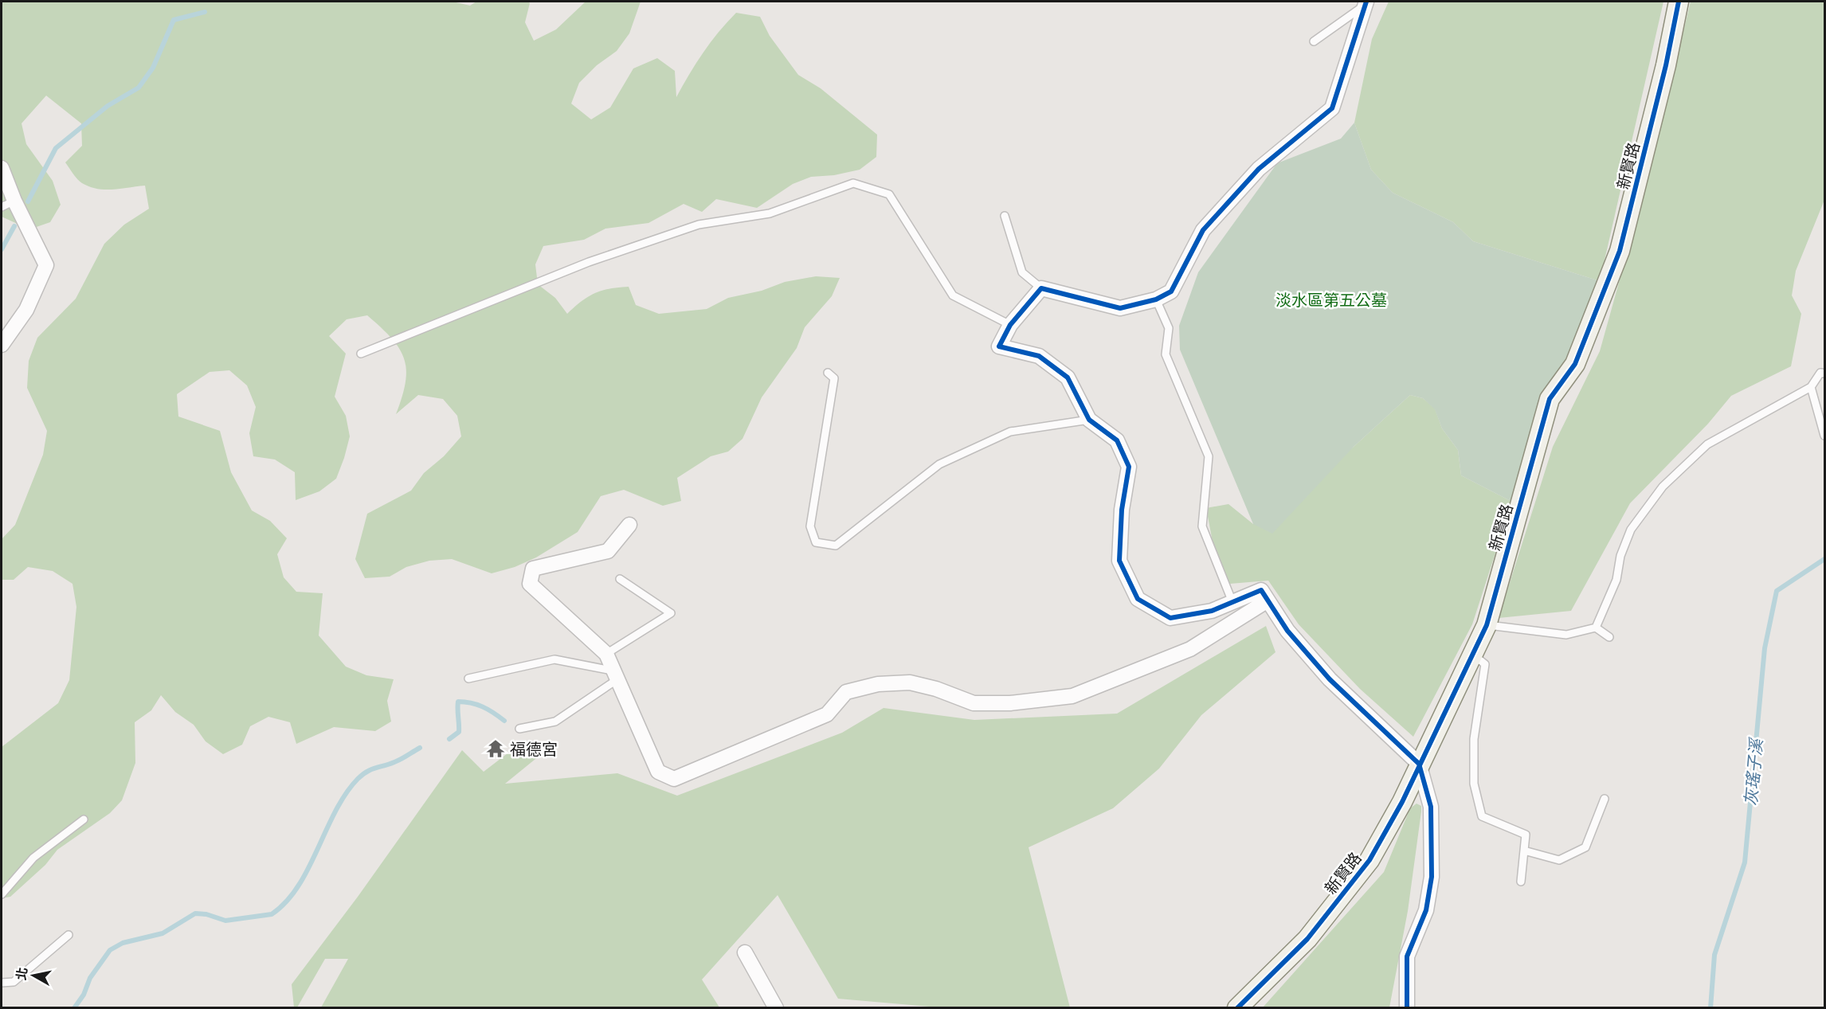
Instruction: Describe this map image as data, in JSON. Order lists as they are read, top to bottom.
{
  "streets": {
    "street": ["新賢路"]
  },
  "water": ["灰瑤子溪"],
  "parks": ["淡水區第五公墓"],
  "places": {
    "temple": ["福德宮"]
  },
  "north": "left"
}
